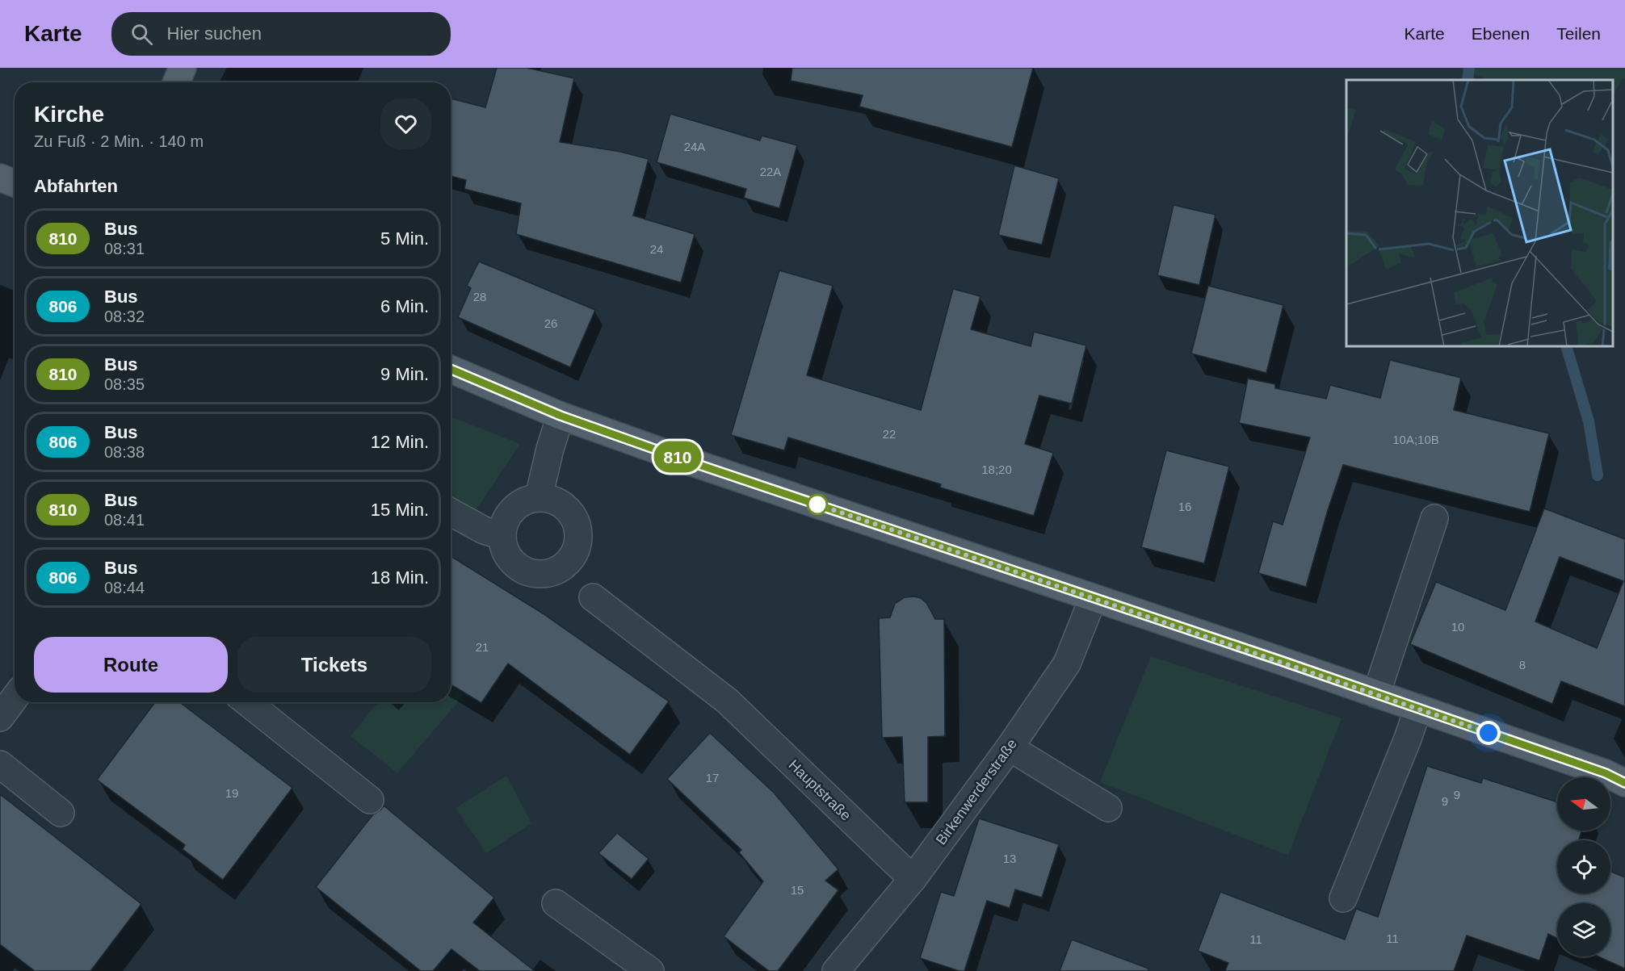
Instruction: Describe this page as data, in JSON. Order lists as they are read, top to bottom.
{
  "streets": {
    "street": ["Hauptstraße", "Birkenwerderstraße"]
  },
  "crossings": [
    ["Hauptstraße", "Birkenwerderstraße"]
  ],
  "lines": ["bus line 810"],
  "house_numbers": [
    "24A",
    "22A",
    "24",
    "28",
    "26",
    "22",
    "10A;10B",
    "18;20",
    "16",
    "10",
    "21",
    "8",
    "17",
    "19",
    "9",
    "9",
    "13",
    "15",
    "11",
    "11"
  ],
  "north": "left",
  "page": {
    "header": "Karte",
    "search": "Hier suchen",
    "nav": ["Karte", "Ebenen", "Teilen"],
    "on_map": "810",
    "heading": [
      ["Kirche", "Zu Fuß · 2 Min. · 140 m"],
      "Abfahrten"
    ],
    "list": [
      {
        "mark": "810",
        "name": "Bus",
        "note": "08:31",
        "value": "5 Min."
      },
      {
        "mark": "806",
        "name": "Bus",
        "note": "08:32",
        "value": "6 Min."
      },
      {
        "mark": "810",
        "name": "Bus",
        "note": "08:35",
        "value": "9 Min."
      },
      {
        "mark": "806",
        "name": "Bus",
        "note": "08:38",
        "value": "12 Min."
      },
      {
        "mark": "810",
        "name": "Bus",
        "note": "08:41",
        "value": "15 Min."
      },
      {
        "mark": "806",
        "name": "Bus",
        "note": "08:44",
        "value": "18 Min."
      }
    ],
    "buttons": ["Route", "Tickets"]
  }
}
